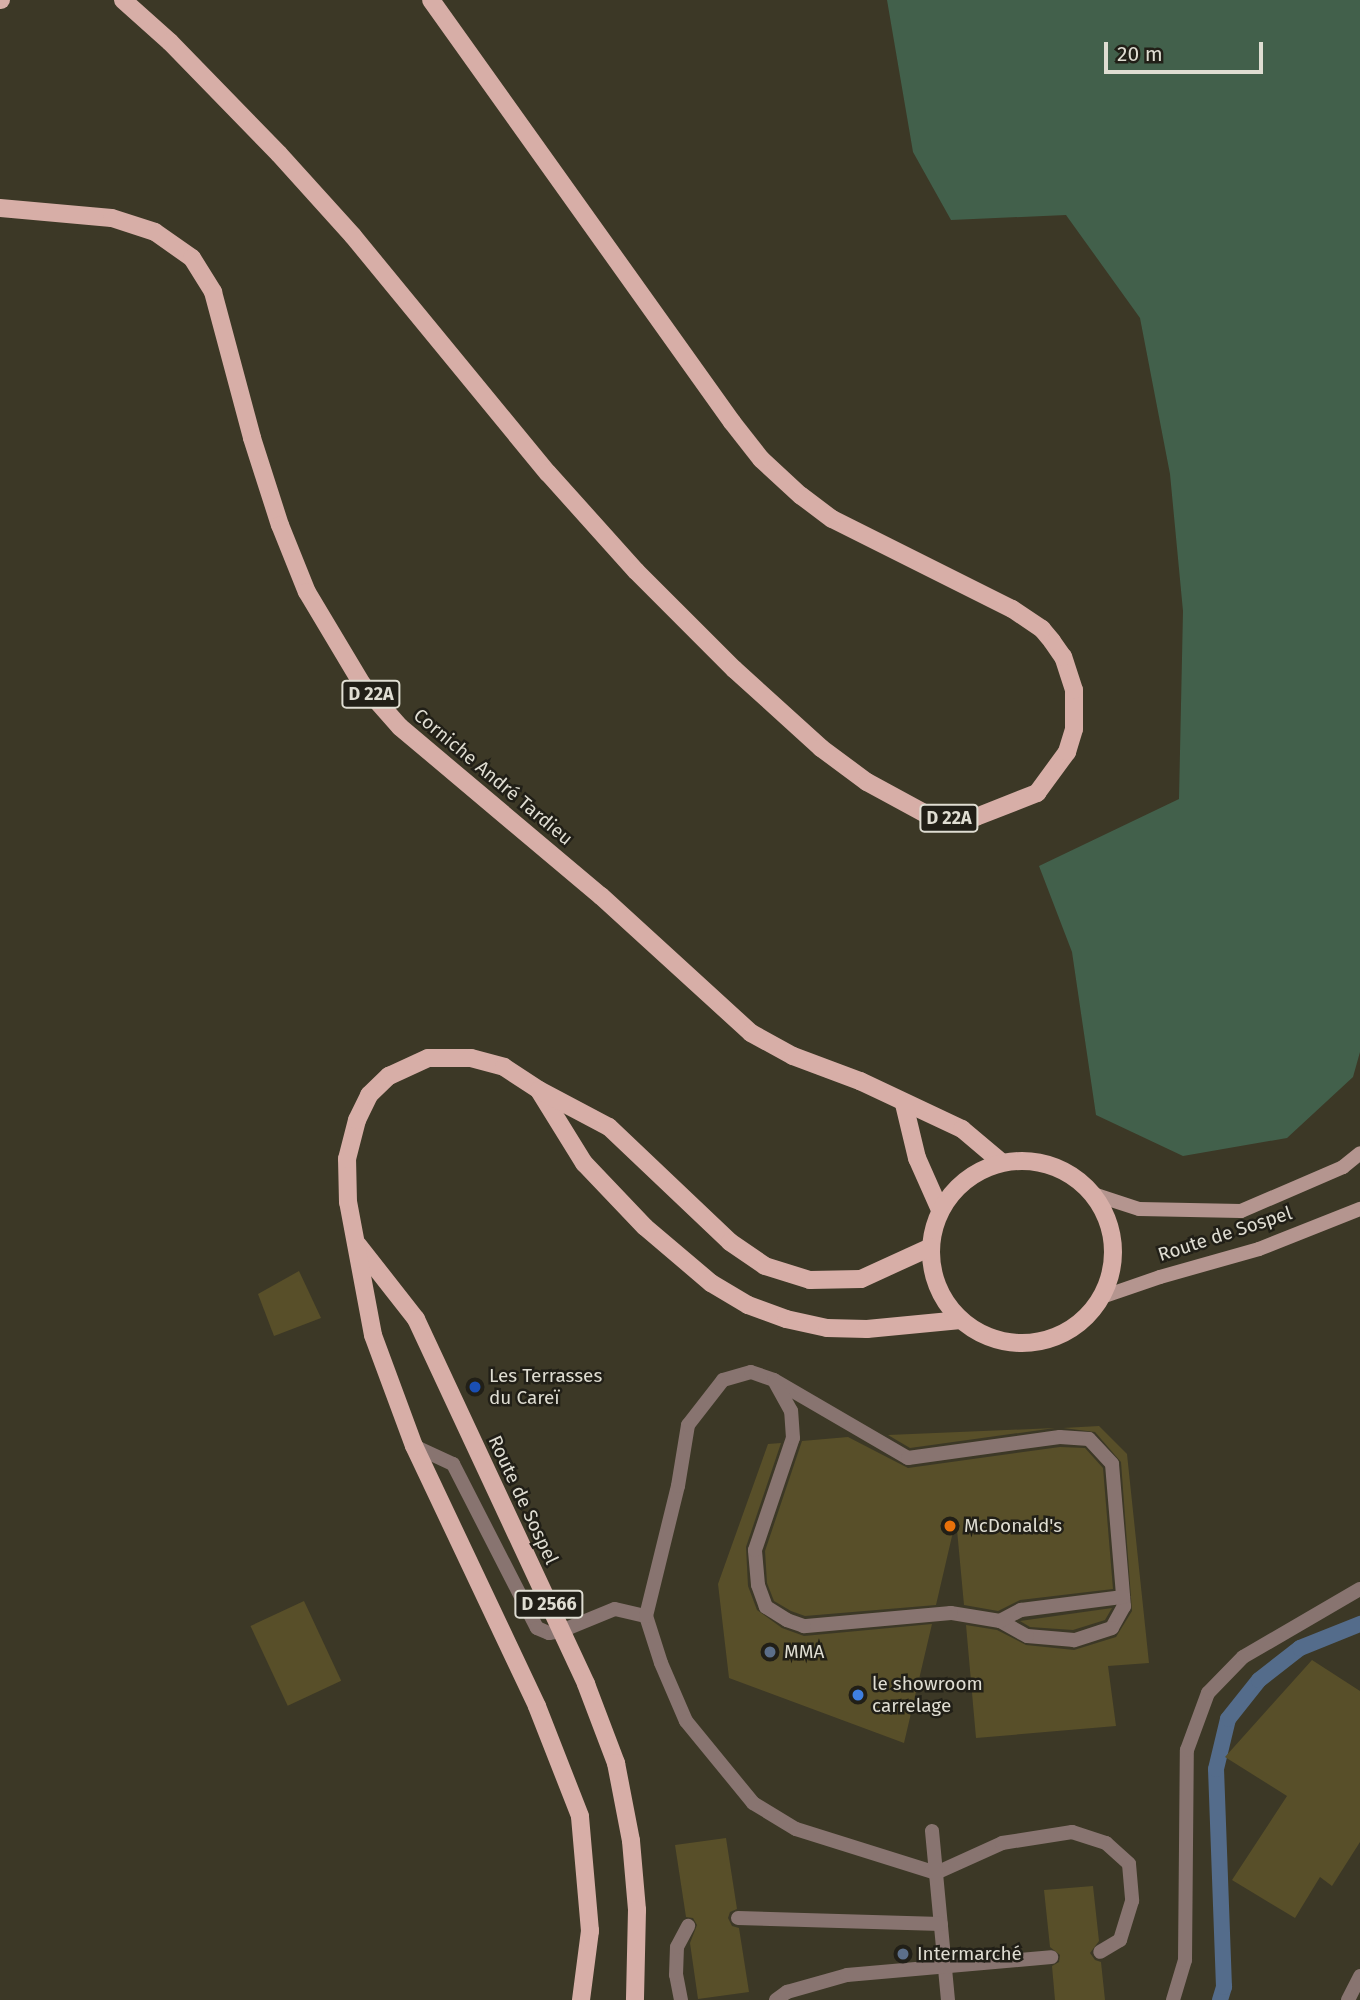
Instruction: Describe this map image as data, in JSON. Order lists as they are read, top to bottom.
{
  "streets": {
    "main road": [
      "D 22A",
      "Corniche André Tardieu",
      "Route de Sospel",
      "D 2566"
    ]
  },
  "crossings": [
    ["Corniche André Tardieu", "Route de Sospel"]
  ],
  "places": [
    "Les Terrasses du Careï",
    "McDonald's",
    "MMA",
    "le showroom carrelage",
    "Intermarché"
  ],
  "scale_bar": "20 m"
}
